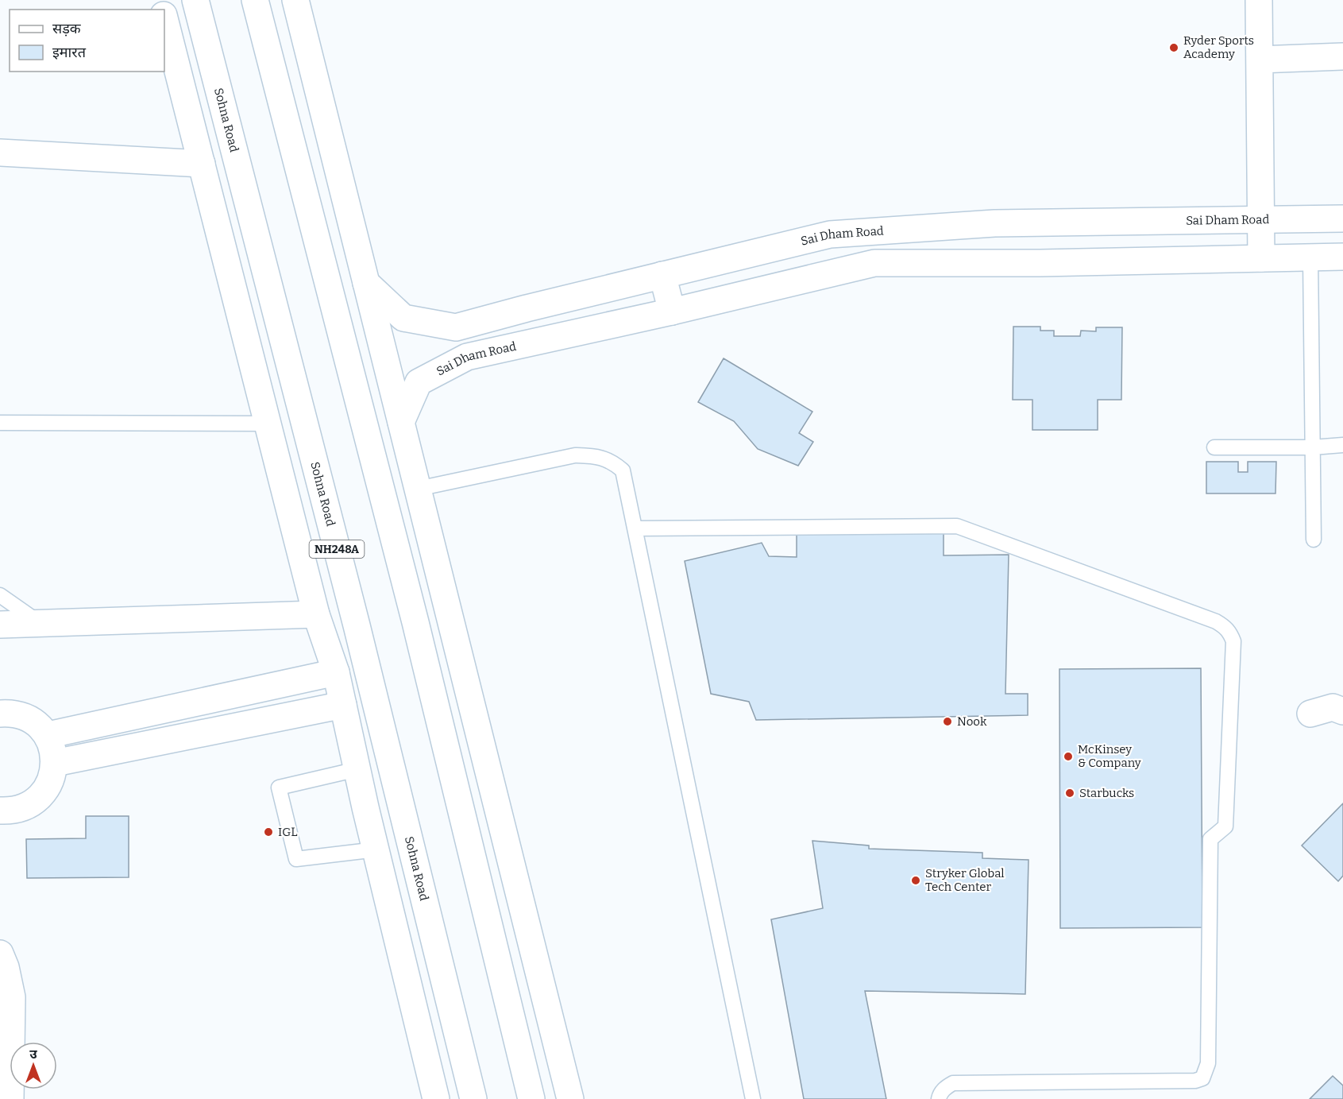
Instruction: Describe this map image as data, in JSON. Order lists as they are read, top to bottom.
{
  "streets": {
    "main road": ["Sohna Road", "Sai Dham Road", "NH248A"]
  },
  "places": [
    "Ryder Sports Academy",
    "Nook",
    "McKinsey & Company",
    "Starbucks",
    "IGL",
    "Stryker Global Tech Center"
  ],
  "legend": ["सड़क", "इमारत"],
  "north": "top"
}
